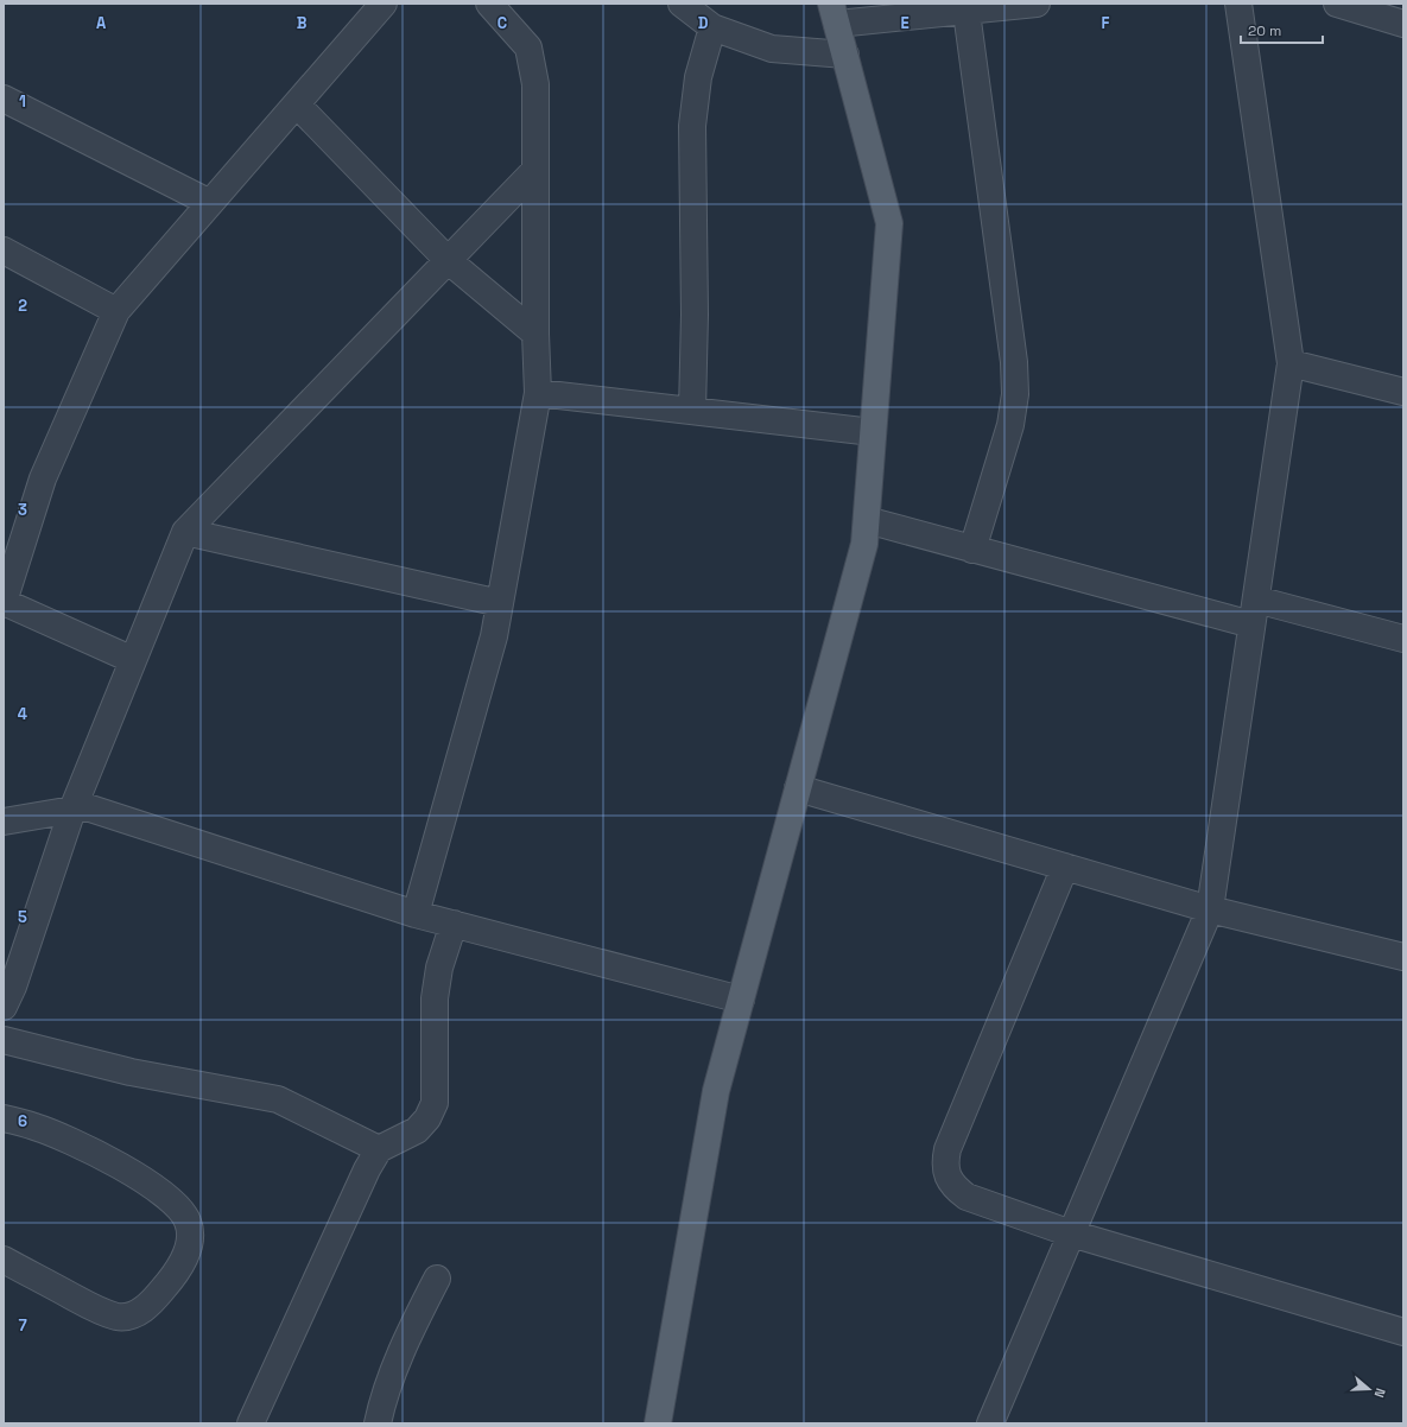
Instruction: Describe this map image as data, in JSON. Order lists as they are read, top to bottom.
{
  "scale_bar": "20 m",
  "north": "right",
  "grid": {
    "columns": [
      "A",
      "B",
      "C",
      "D",
      "E",
      "F"
    ],
    "rows": [
      "1",
      "2",
      "3",
      "4",
      "5",
      "6",
      "7"
    ]
  }
}
